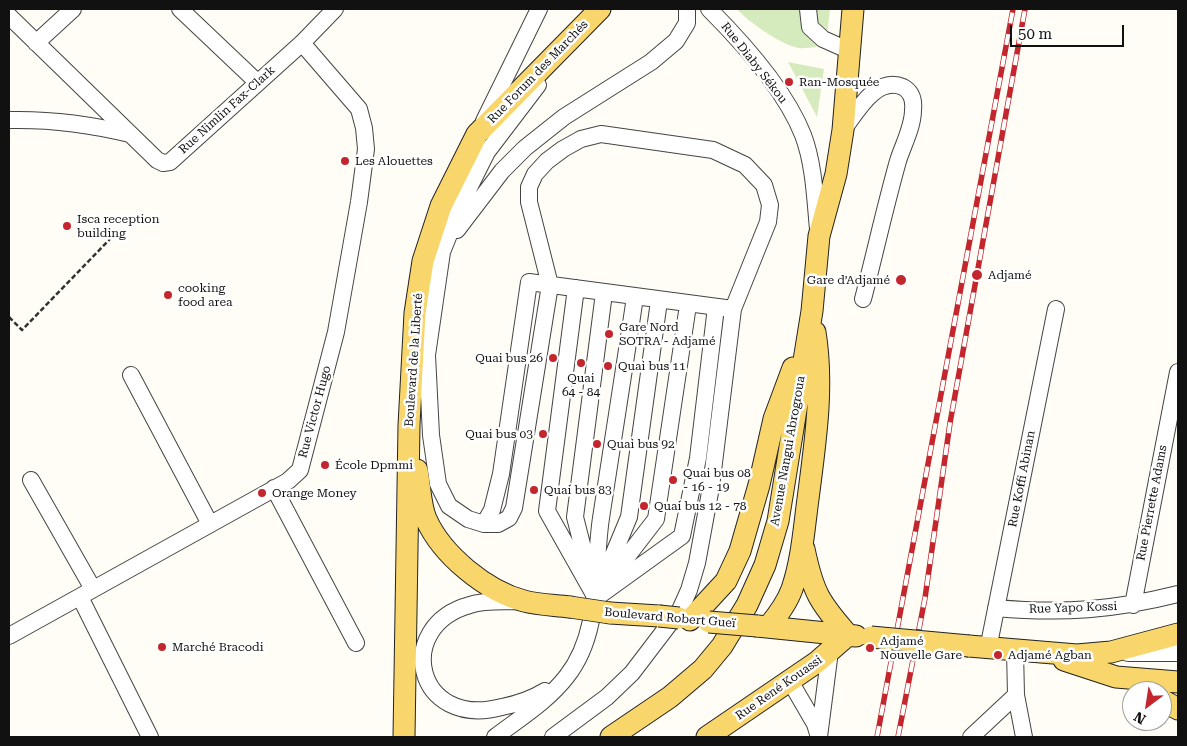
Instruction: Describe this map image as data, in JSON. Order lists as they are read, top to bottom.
{
  "streets": {
    "main road": [
      "Rue Forum des Marchés",
      "Boulevard de la Liberté",
      "Avenue Nangui Abrogroua",
      "Boulevard Robert Gueï",
      "Rue René Kouassi"
    ],
    "street": [
      "Rue Diaby Sékou",
      "Rue Nimlin Fax-Clark",
      "Rue Victor Hugo",
      "Rue Koffi Abinan",
      "Rue Pierrette Adams",
      "Rue Yapo Kossi"
    ]
  },
  "crossings": [
    ["Rue Diaby Sékou", "Avenue Nangui Abrogroua"],
    ["Rue Forum des Marchés", "Boulevard de la Liberté"],
    ["Rue Nimlin Fax-Clark", "Rue Victor Hugo"],
    ["Boulevard de la Liberté", "Boulevard Robert Gueï"],
    ["Avenue Nangui Abrogroua", "Boulevard Robert Gueï"],
    ["Rue Koffi Abinan", "Rue Yapo Kossi"],
    ["Rue Koffi Abinan", "Boulevard Robert Gueï"],
    ["Rue Pierrette Adams", "Rue Yapo Kossi"],
    ["Boulevard Robert Gueï", "Rue René Kouassi"]
  ],
  "places": [
    "Ran-Mosquée",
    "Les Alouettes",
    "Isca reception building",
    "Adjamé",
    "Gare d’Adjamé",
    "cooking food area",
    "Gare Nord SOTRA - Adjamé",
    "Quai bus 26",
    "Quai 64 - 84",
    "Quai bus 11",
    "Quai bus 03",
    "Quai bus 92",
    "École Dpmmi",
    "Quai bus 08 - 16 - 19",
    "Quai bus 83",
    "Orange Money",
    "Quai bus 12 - 78",
    "Marché Bracodi",
    "Adjamé Nouvelle Gare",
    "Adjamé Agban"
  ],
  "scale_bar": "50 m",
  "north": "bottom left"
}
